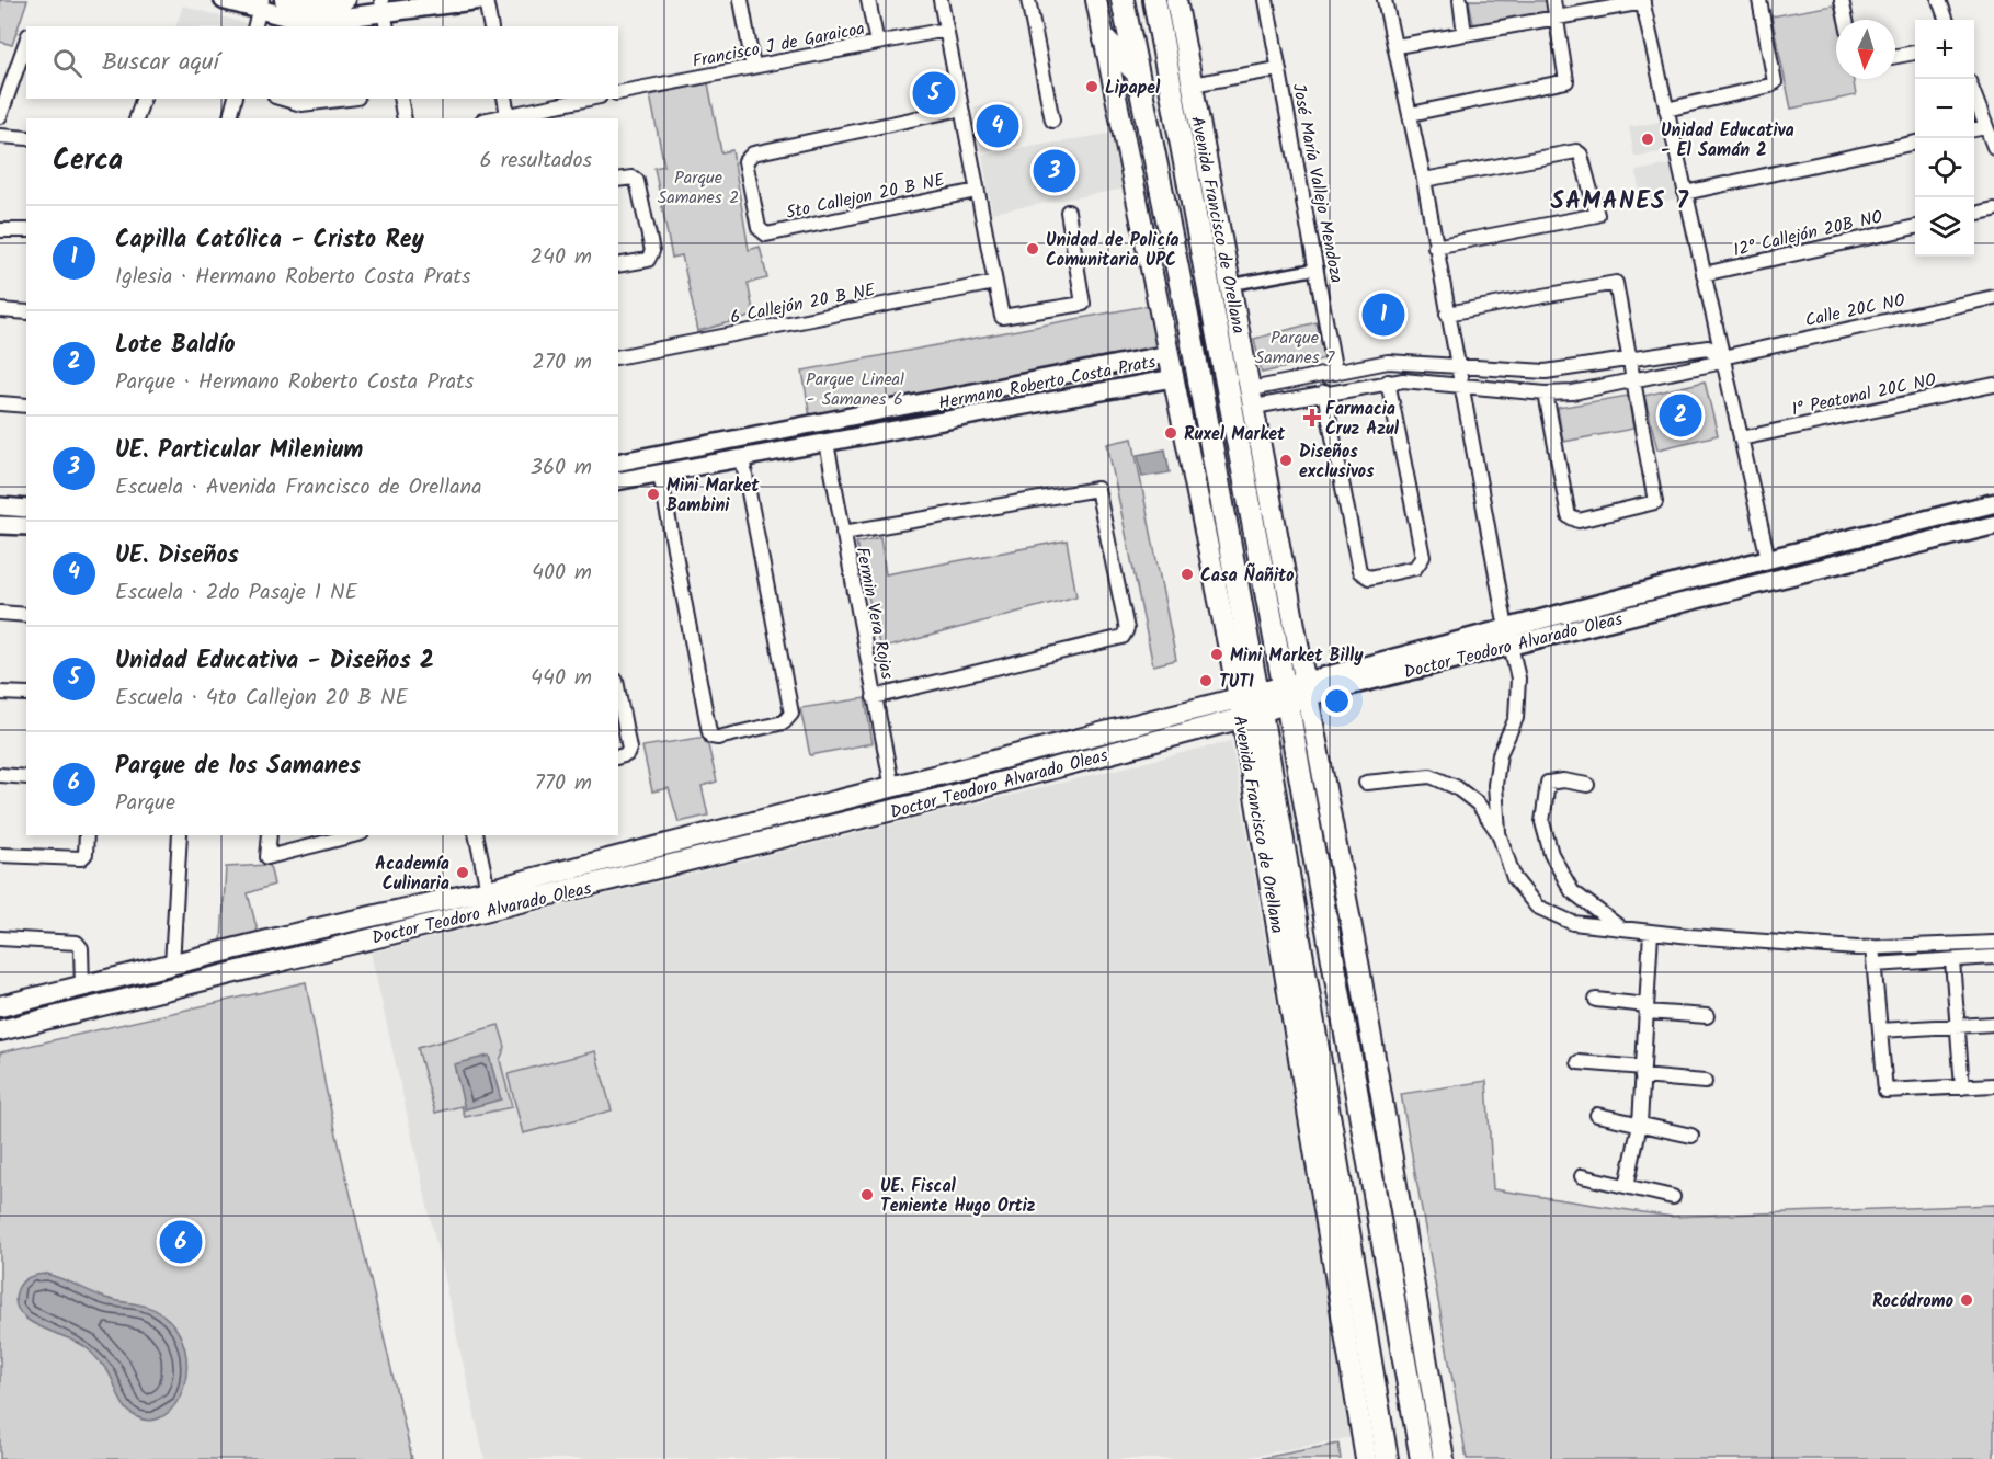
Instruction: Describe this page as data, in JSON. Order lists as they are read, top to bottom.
{
  "streets": {
    "highway": ["Avenida Francisco de Orellana"],
    "main road": ["Doctor Teodoro Alvarado Oleas"],
    "street": [
      "Francisco J de Garaicoa",
      "José María Vallejo Mendoza",
      "5to Callejon 20 B NE",
      "12° Callejón 20B NO",
      "6 Callejón 20 B NE",
      "Calle 20C NO",
      "Hermano Roberto Costa Prats",
      "1° Peatonal 20C NO",
      "Fermin Vera Rojas"
    ]
  },
  "crossings": [
    ["Avenida Francisco de Orellana", "Hermano Roberto Costa Prats"],
    ["Avenida Francisco de Orellana", "Doctor Teodoro Alvarado Oleas"],
    ["Hermano Roberto Costa Prats", "Fermin Vera Rojas"],
    ["Fermin Vera Rojas", "Doctor Teodoro Alvarado Oleas"]
  ],
  "districts": ["SAMANES 7"],
  "parks": ["Parque Samanes 2", "Parque Samanes 7", "Parque Lineal - Samanes 6"],
  "places": {
    "other": [
      "Lipapel",
      "Unidad Educativa - El Samán 2",
      "Unidad de Policía Comunitaria UPC",
      "Ruxel Market",
      "Diseños exclusivos",
      "Mini Market Bambini",
      "Casa Ñañito",
      "Mini Market Billy",
      "TUTI",
      "Academía Culinaria",
      "UE. Fiscal Teniente Hugo Ortiz",
      "Rocódromo"
    ],
    "health": ["Farmacia Cruz Azul"]
  },
  "north": "bottom",
  "page": {
    "map_buttons": ["+", "−"],
    "search": "Buscar aquí",
    "pins": [
      "5",
      "4",
      "3",
      "1",
      "2",
      "6"
    ],
    "heading": ["Cerca", "6 resultados"],
    "list": [
      {
        "mark": "1",
        "name": "Capilla Católica - Cristo Rey",
        "note": "Iglesia · Hermano Roberto Costa Prats",
        "value": "240 m"
      },
      {
        "mark": "2",
        "name": "Lote Baldío",
        "note": "Parque · Hermano Roberto Costa Prats",
        "value": "270 m"
      },
      {
        "mark": "3",
        "name": "UE. Particular Milenium",
        "note": "Escuela · Avenida Francisco de Orellana",
        "value": "360 m"
      },
      {
        "mark": "4",
        "name": "UE. Diseños",
        "note": "Escuela · 2do Pasaje 1 NE",
        "value": "400 m"
      },
      {
        "mark": "5",
        "name": "Unidad Educativa - Diseños 2",
        "note": "Escuela · 4to Callejon 20 B NE",
        "value": "440 m"
      },
      {
        "mark": "6",
        "name": "Parque de los Samanes",
        "note": "Parque",
        "value": "770 m"
      }
    ]
  }
}
